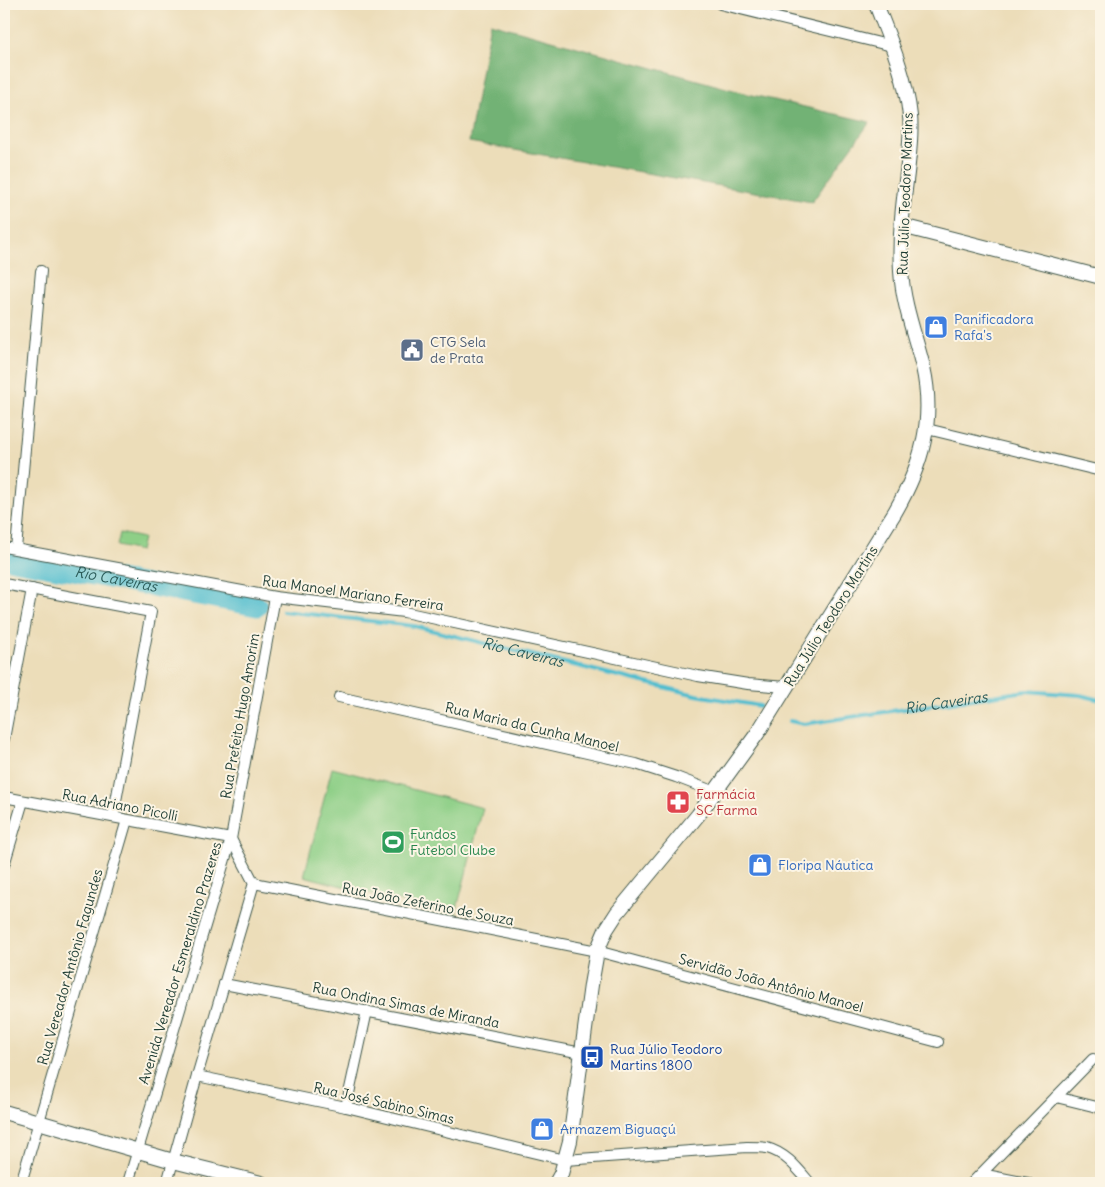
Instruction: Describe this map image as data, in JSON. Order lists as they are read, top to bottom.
{
  "streets": {
    "main road": ["Rua Júlio Teodoro Martins"],
    "street": [
      "Rua Manoel Mariano Ferreira",
      "Rua Prefeito Hugo Amorim",
      "Rua Maria da Cunha Manoel",
      "Rua Adriano Picolli",
      "Rua João Zeferino de Souza",
      "Avenida Vereador Esmeraldino Prazeres",
      "Rua Vereador Antônio Fagundes",
      "Servidão João Antônio Manoel",
      "Rua Ondina Simas de Miranda",
      "Rua José Sabino Simas"
    ]
  },
  "crossings": [
    ["Rua Júlio Teodoro Martins", "Rua Manoel Mariano Ferreira"],
    ["Rua Júlio Teodoro Martins", "Rua Maria da Cunha Manoel"],
    ["Rua Júlio Teodoro Martins", "Rua João Zeferino de Souza"],
    ["Rua Júlio Teodoro Martins", "Servidão João Antônio Manoel"],
    ["Rua Júlio Teodoro Martins", "Rua Ondina Simas de Miranda"],
    ["Rua Júlio Teodoro Martins", "Rua José Sabino Simas"],
    ["Rua Manoel Mariano Ferreira", "Rua Prefeito Hugo Amorim"],
    ["Rua Prefeito Hugo Amorim", "Rua Adriano Picolli"],
    ["Rua Prefeito Hugo Amorim", "Avenida Vereador Esmeraldino Prazeres"],
    ["Rua Adriano Picolli", "Avenida Vereador Esmeraldino Prazeres"],
    ["Rua Adriano Picolli", "Rua Vereador Antônio Fagundes"],
    ["Rua João Zeferino de Souza", "Avenida Vereador Esmeraldino Prazeres"],
    ["Rua João Zeferino de Souza", "Servidão João Antônio Manoel"]
  ],
  "water": ["Rio Caveiras"],
  "places": {
    "shop": ["Panificadora Rafa's", "Floripa Náutica", "Armazem Biguaçú"],
    "public building": ["CTG Sela de Prata"],
    "pharmacy": ["Farmácia SC Farma"],
    "sports": ["Fundos Futebol Clube"],
    "bus stop": ["Rua Júlio Teodoro Martins 1800"]
  }
}
